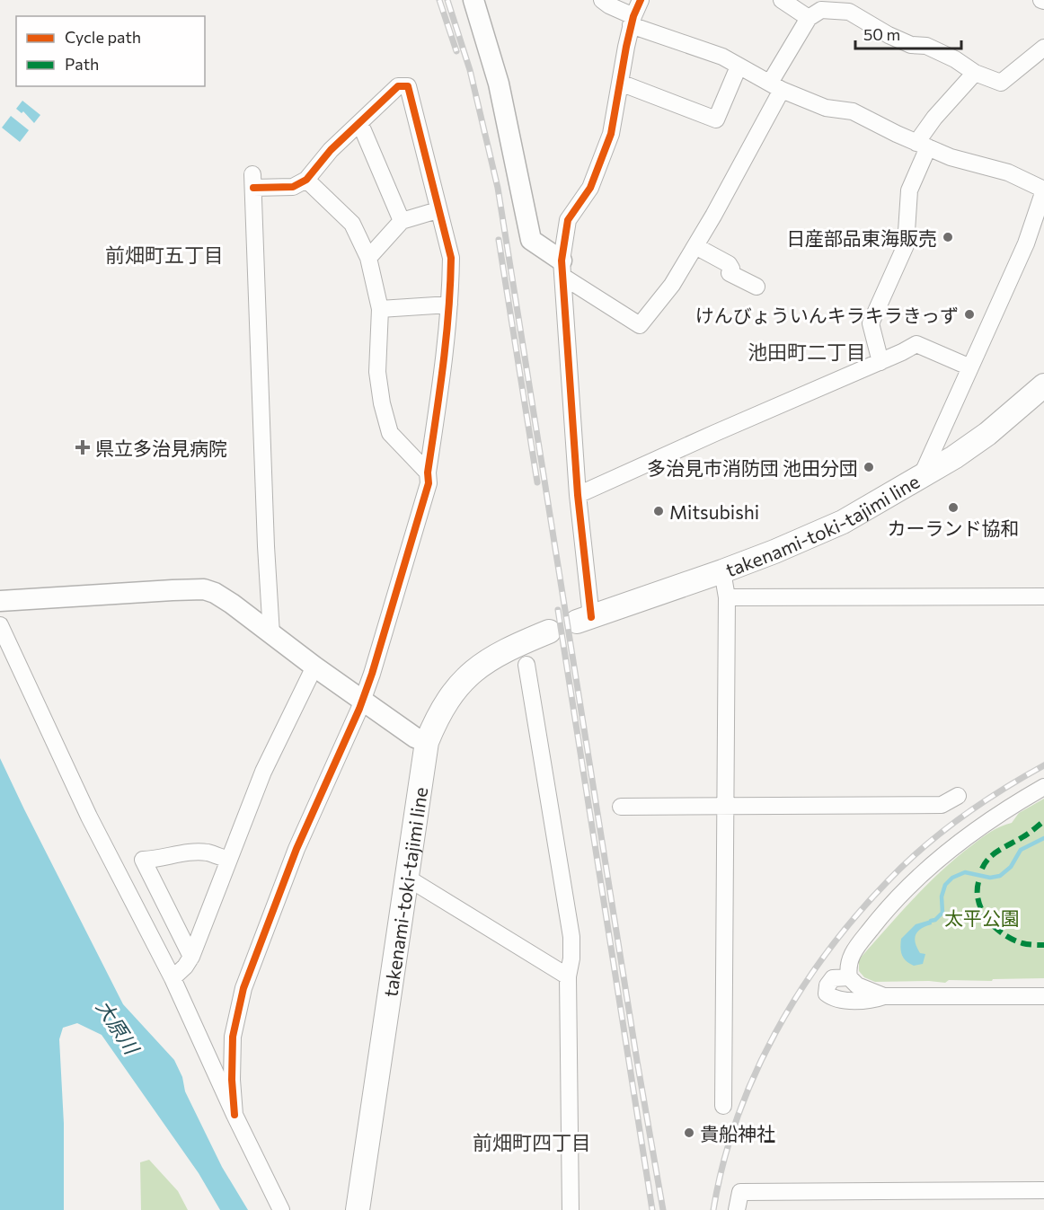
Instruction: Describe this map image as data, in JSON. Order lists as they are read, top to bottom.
{
  "streets": {
    "main road": ["takenami-toki-tajimi line"]
  },
  "districts": ["前畑町五丁目", "池田町二丁目", "前畑町四丁目"],
  "water": ["大原川"],
  "parks": ["太平公園"],
  "places": {
    "other": [
      "日産部品東海販売",
      "けんびょういんキラキラきっず",
      "多治見市消防団 池田分団",
      "カーランド協和",
      "Mitsubishi",
      "貴船神社"
    ],
    "health": ["県立多治見病院"]
  },
  "legend": ["Cycle path", "Path"],
  "scale_bar": "50 m"
}
